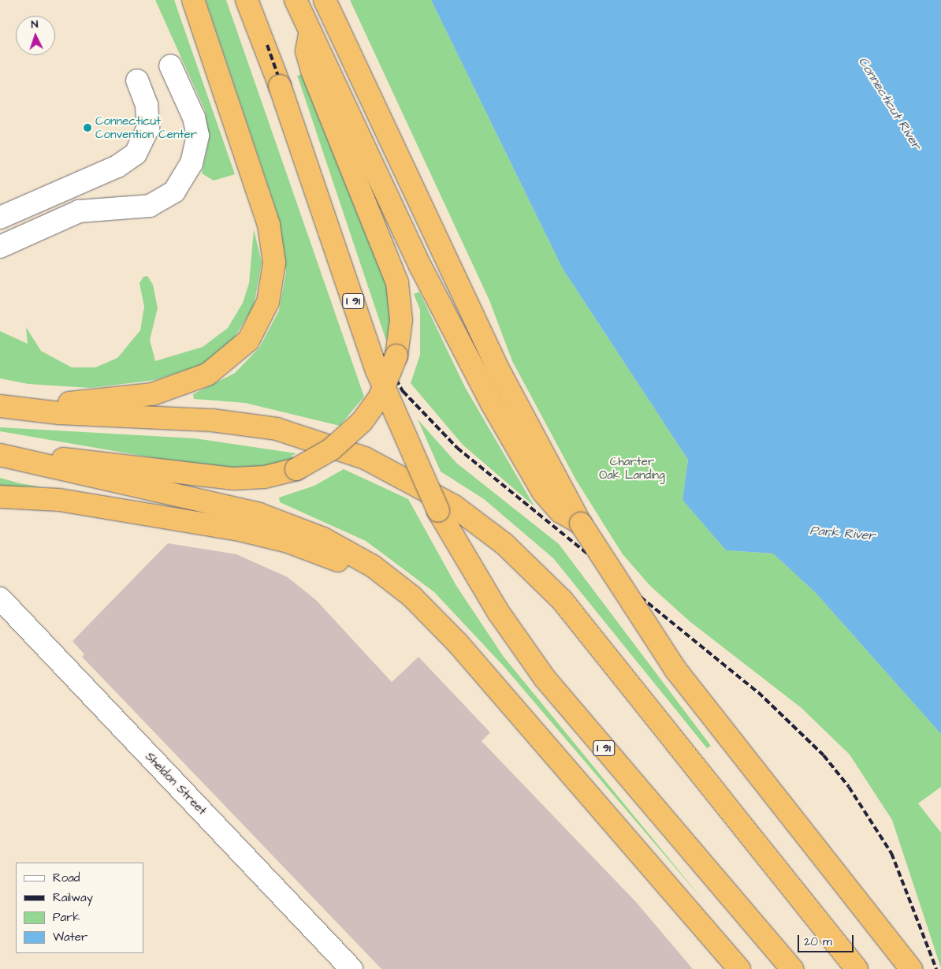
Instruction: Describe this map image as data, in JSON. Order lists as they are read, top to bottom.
{
  "streets": {
    "highway": ["I 91"],
    "street": ["Sheldon Street"]
  },
  "water": ["Connecticut River", "Park River"],
  "parks": ["Charter Oak Landing"],
  "places": ["Connecticut Convention Center"],
  "legend": [
    "Road",
    "Railway",
    "Park",
    "Water"
  ],
  "scale_bar": "20 m",
  "north": "top"
}
